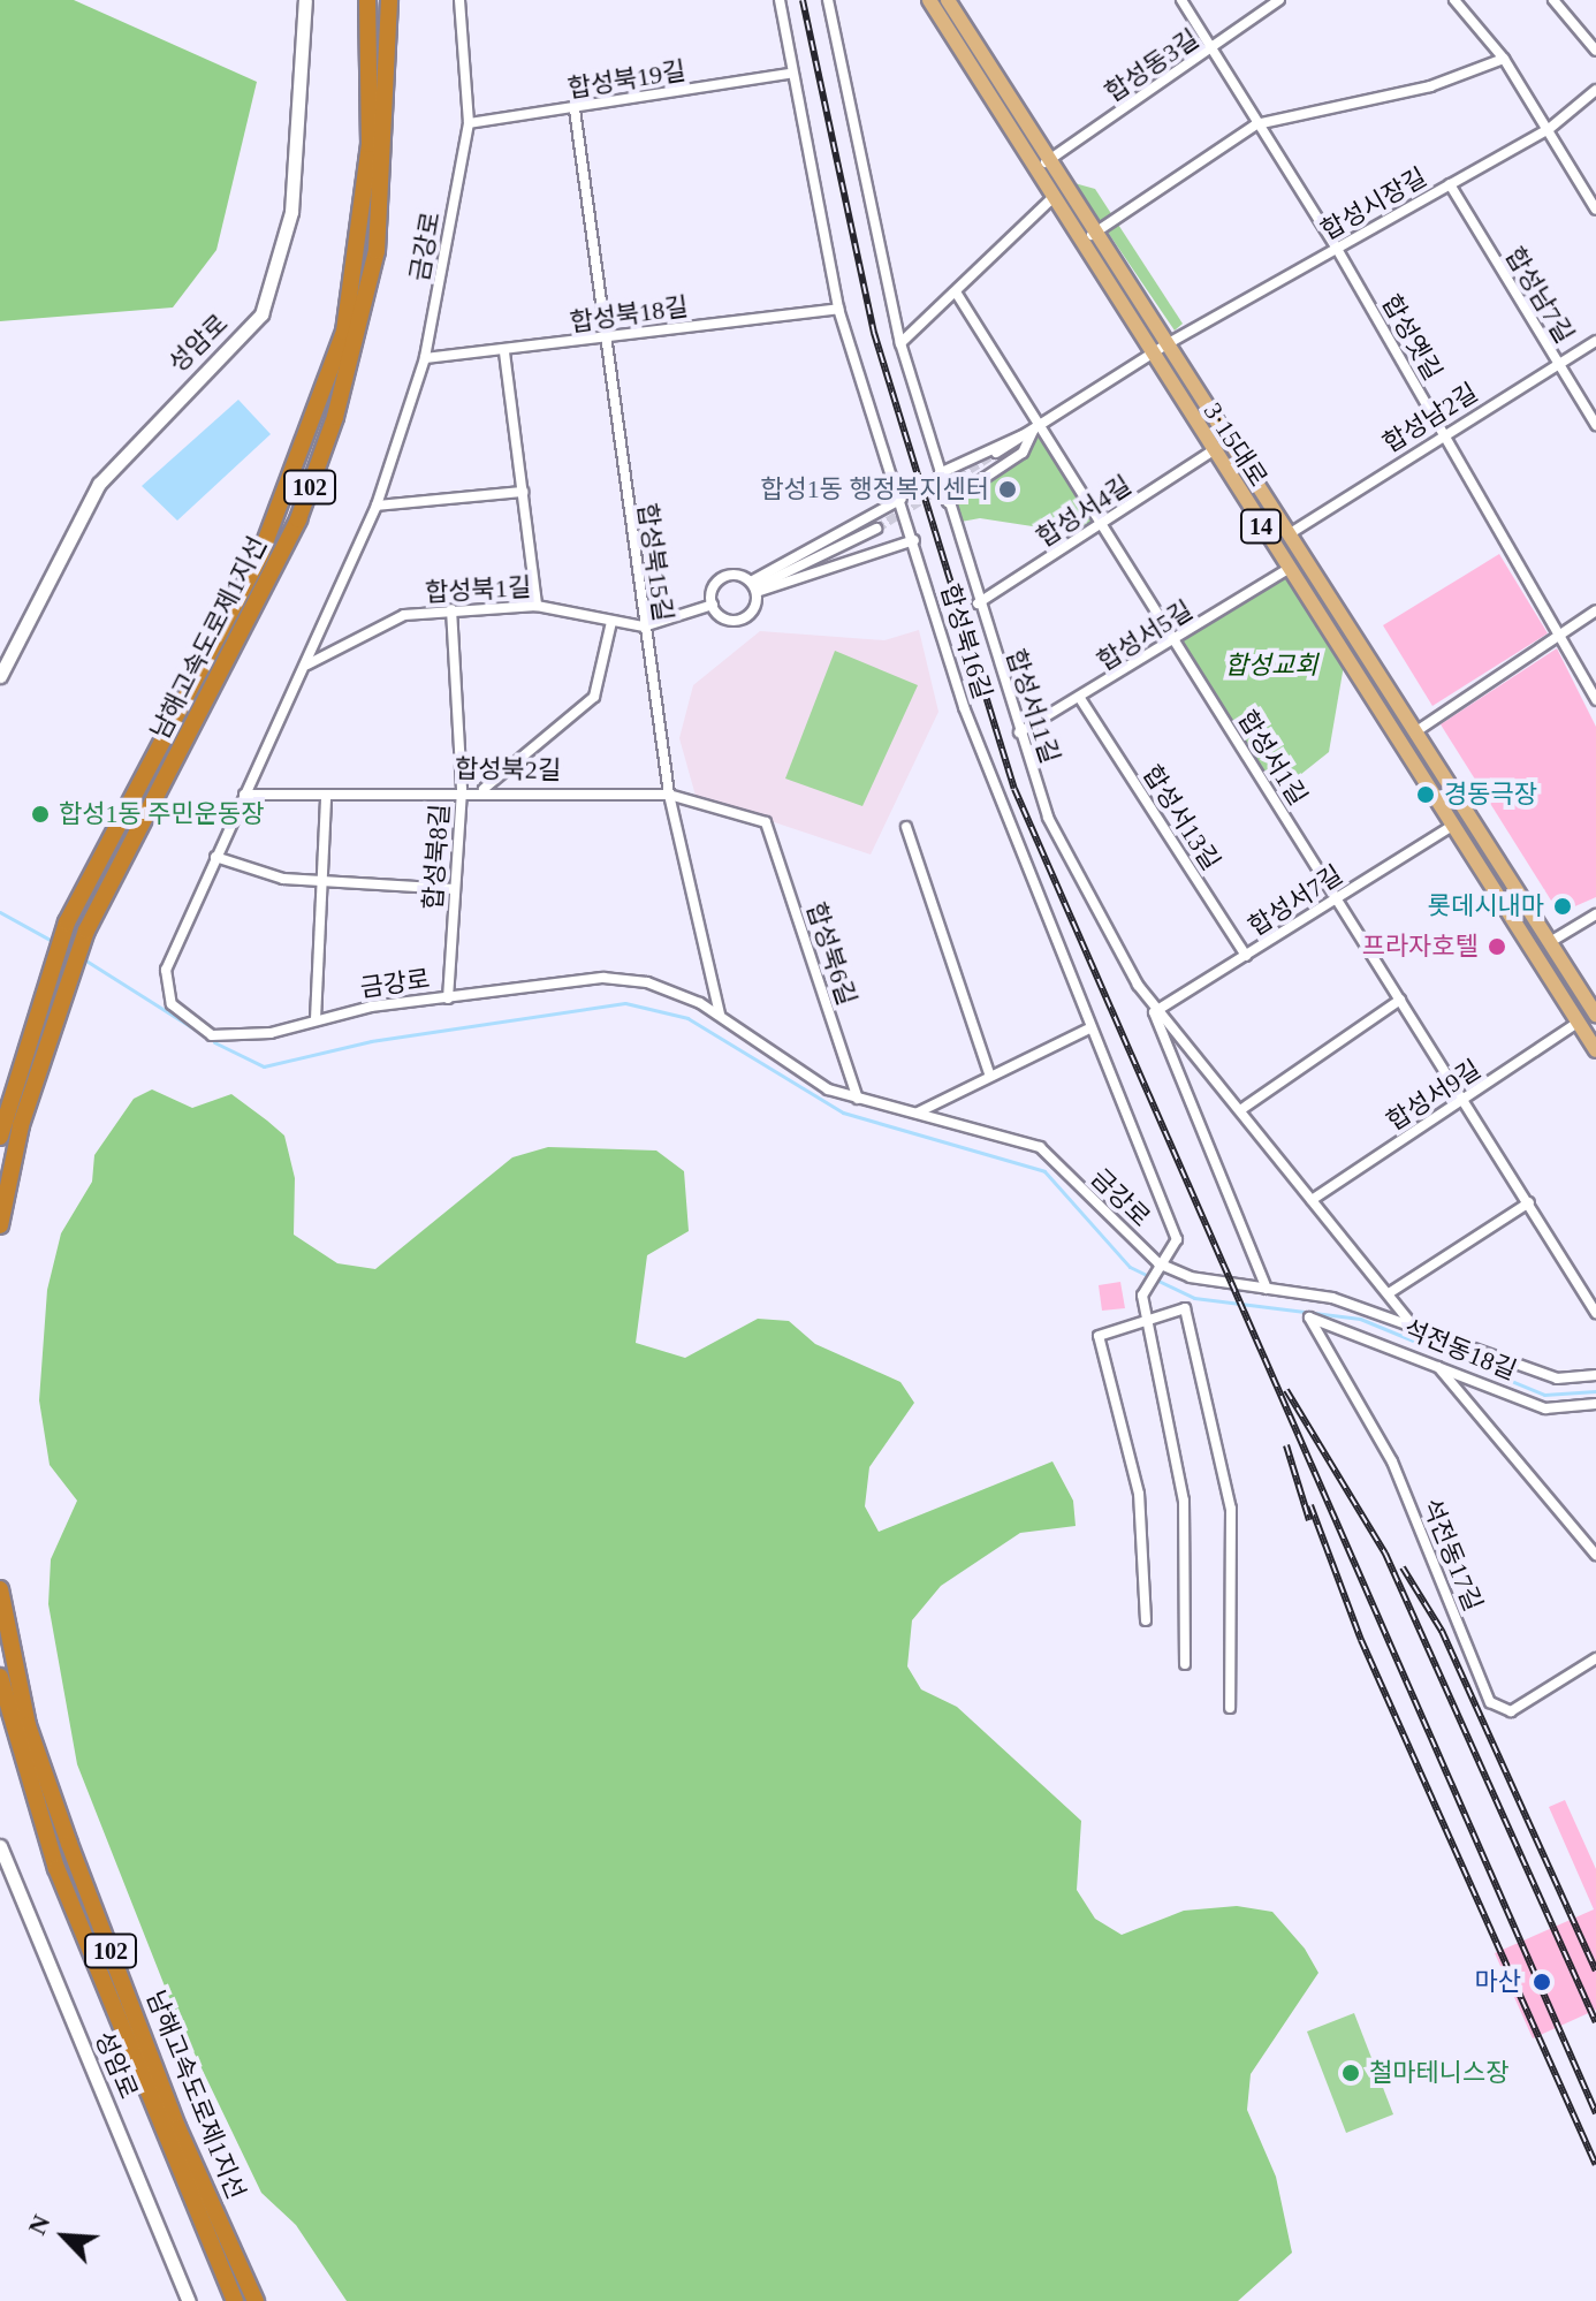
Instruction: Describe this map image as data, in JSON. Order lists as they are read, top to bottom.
{
  "streets": {
    "highway": ["102", "남해고속도로제1지선"],
    "main road": ["성암로", "3·15대로", "14"],
    "street": [
      "합성동3길",
      "합성북19길",
      "합성시장길",
      "금강로",
      "합성남7길",
      "합성북18길",
      "합성옛길",
      "합성남2길",
      "합성서4길",
      "합성북15길",
      "합성북1길",
      "합성서5길",
      "합성북16길",
      "합성서11길",
      "합성서1길",
      "합성북2길",
      "합성서13길",
      "합성북8길",
      "합성서7길",
      "합성북6길",
      "합성서9길",
      "석전동18길",
      "석전동17길"
    ]
  },
  "crossings": [
    ["합성동3길", "합성옛길"],
    ["합성동3길", "3·15대로"],
    ["합성북19길", "금강로"],
    ["합성북19길", "합성북15길"],
    ["합성북19길", "합성북16길"],
    ["합성시장길", "합성남7길"],
    ["합성시장길", "합성옛길"],
    ["합성시장길", "3·15대로"],
    ["합성시장길", "합성서1길"],
    ["금강로", "합성북18길"],
    ["금강로", "합성북15길"],
    ["금강로", "합성북1길"],
    ["금강로", "합성북16길"],
    ["금강로", "합성북2길"],
    ["금강로", "합성북8길"],
    ["금강로", "합성북6길"],
    ["합성남7길", "합성남2길"],
    ["합성북18길", "합성북15길"],
    ["합성북18길", "합성북16길"],
    ["합성옛길", "합성남2길"],
    ["합성남2길", "3·15대로"],
    ["3·15대로", "합성서4길"],
    ["3·15대로", "합성서5길"],
    ["3·15대로", "합성서7길"],
    ["3·15대로", "합성서9길"],
    ["합성서4길", "합성서11길"],
    ["합성서4길", "합성서1길"],
    ["합성북15길", "합성북1길"],
    ["합성북15길", "합성북2길"],
    ["합성북1길", "합성북8길"],
    ["합성서5길", "합성서11길"],
    ["합성서5길", "합성서1길"],
    ["합성서5길", "합성서13길"],
    ["합성서11길", "합성서7길"],
    ["합성서11길", "합성서9길"],
    ["합성서1길", "합성서7길"],
    ["합성서1길", "합성서9길"],
    ["합성북2길", "합성북8길"],
    ["합성북2길", "합성북6길"],
    ["합성서13길", "합성서7길"],
    ["석전동18길", "석전동17길"]
  ],
  "parks": ["합성교회"],
  "places": [
    "합성1동 행정복지센터",
    "경동극장",
    "합성1동 주민운동장",
    "롯데시내마",
    "프라자호텔",
    "마산",
    "철마테니스장"
  ],
  "north": "top left"
}
